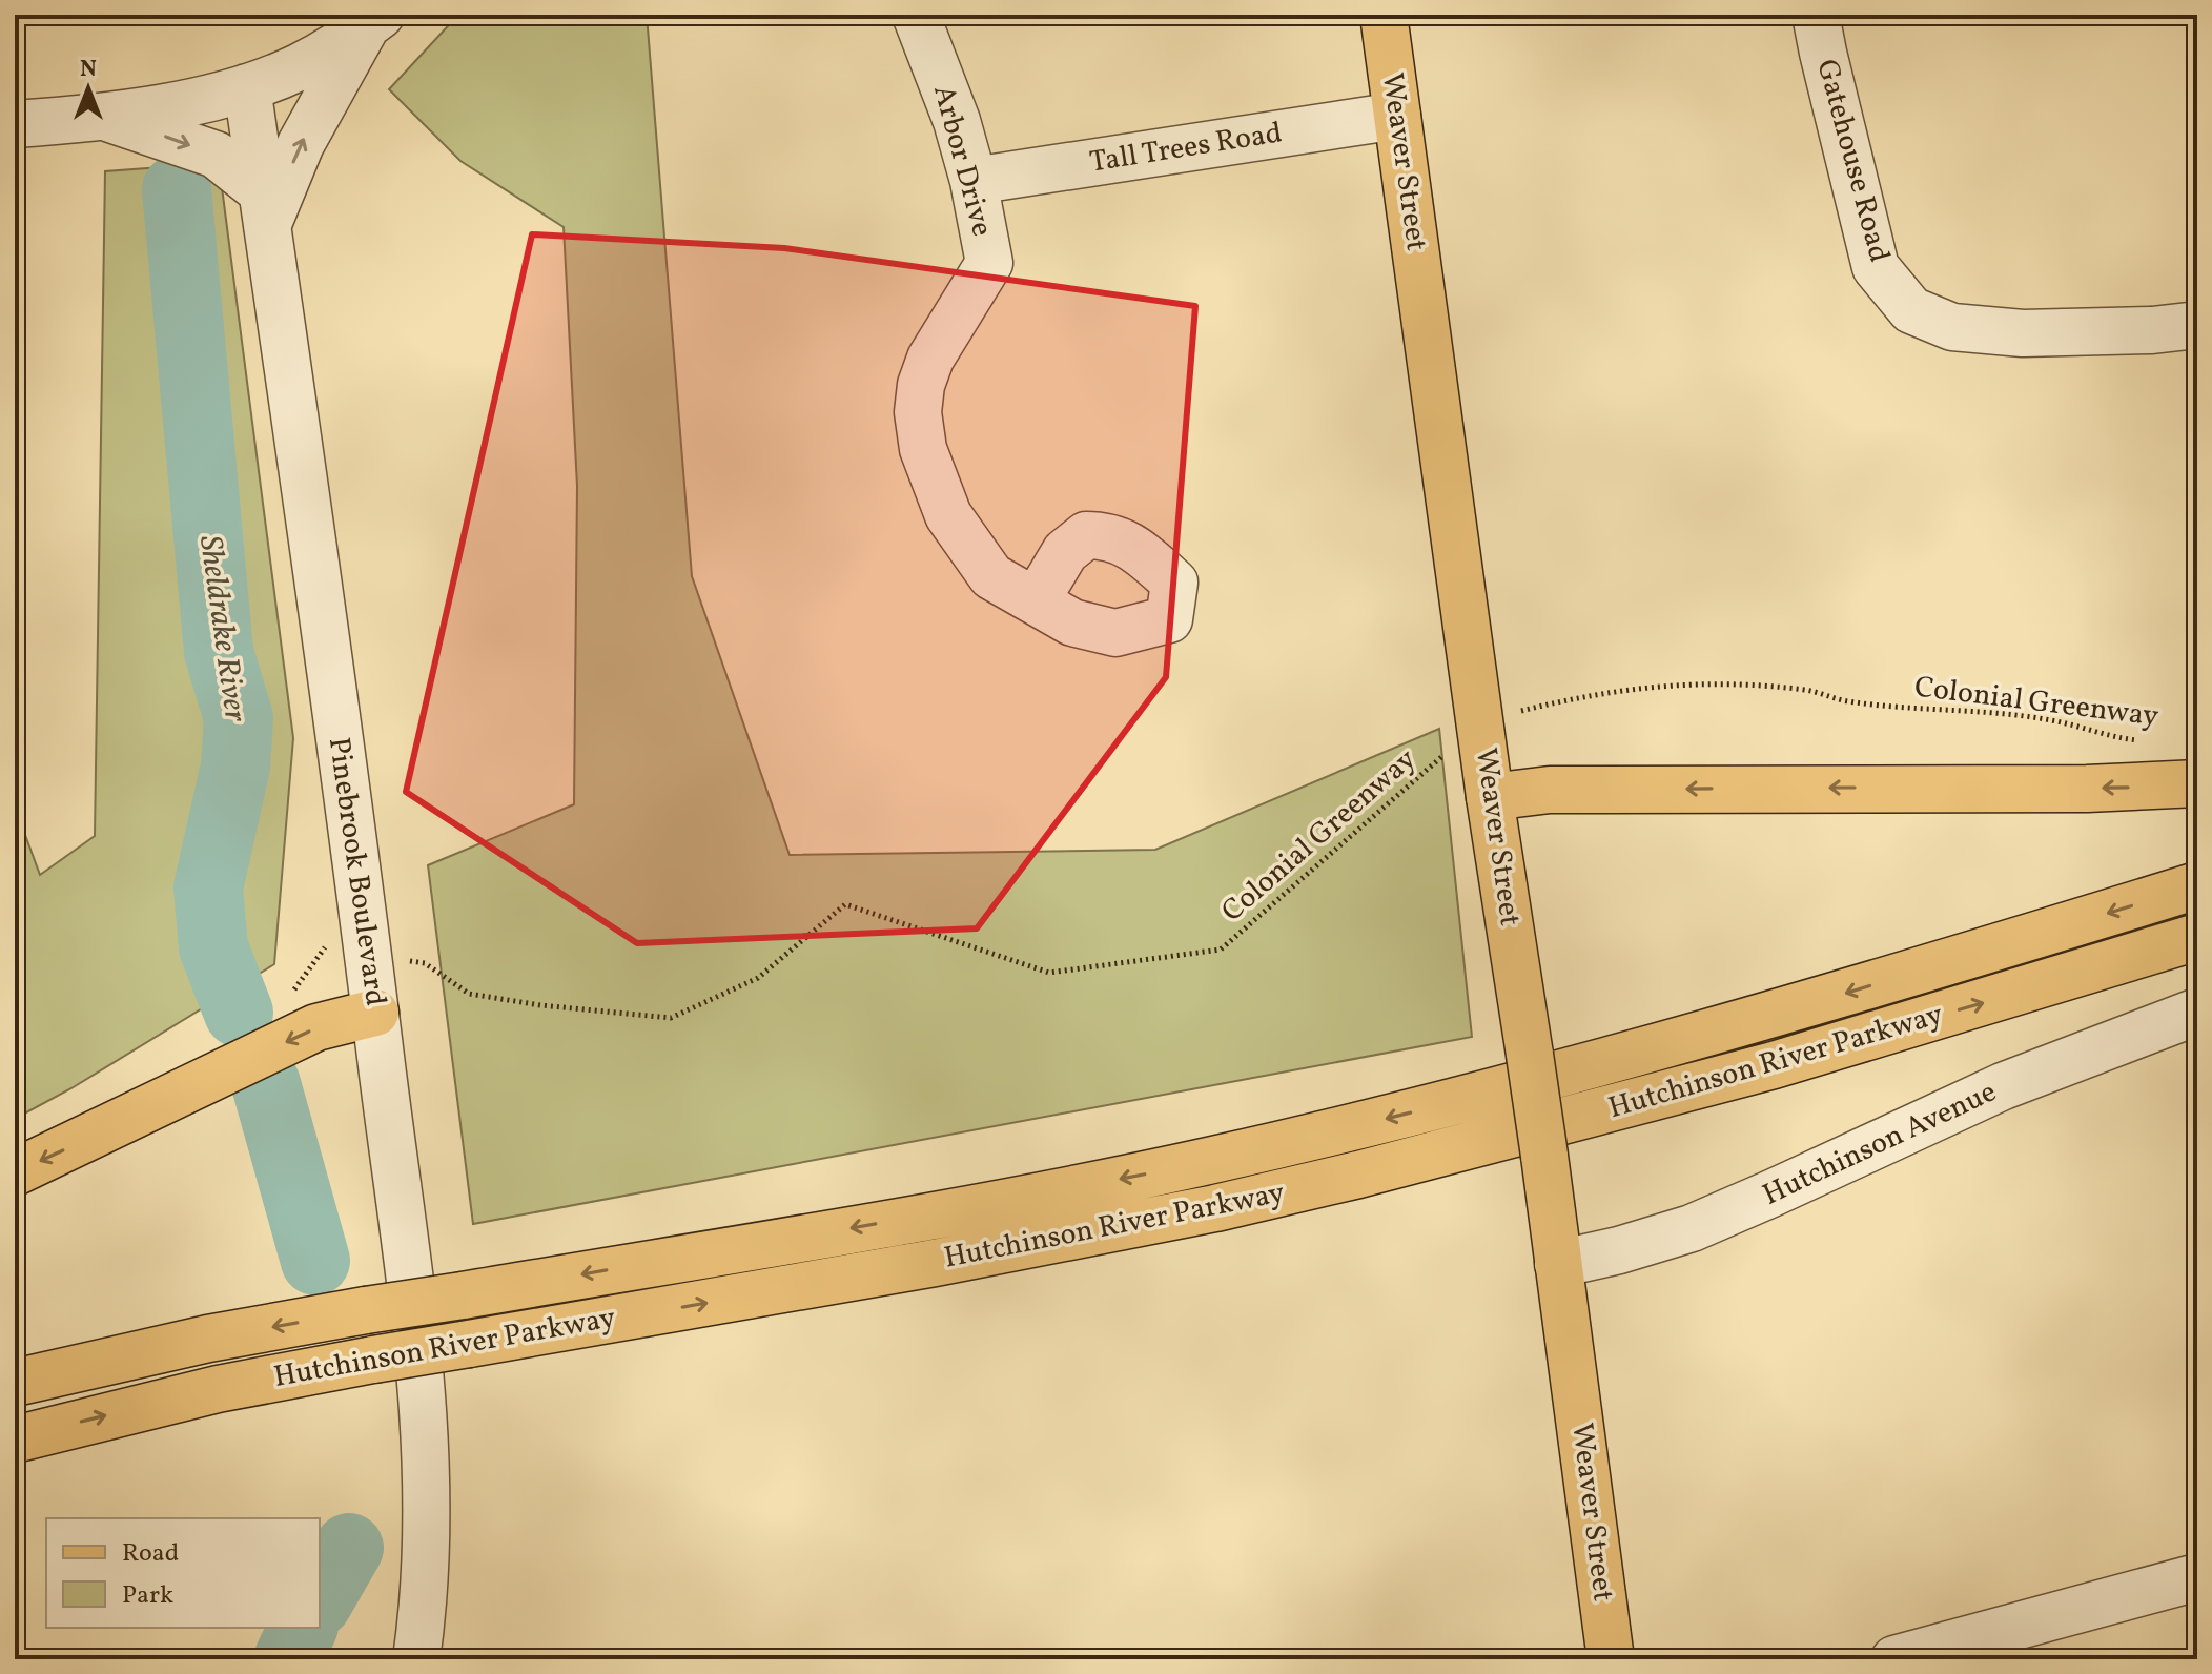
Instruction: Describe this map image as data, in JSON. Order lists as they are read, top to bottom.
{
  "streets": {
    "main road": ["Weaver Street", "Hutchinson River Parkway"],
    "street": [
      "Tall Trees Road",
      "Arbor Drive",
      "Gatehouse Road",
      "Pinebrook Boulevard",
      "Hutchinson Avenue"
    ],
    "path": ["Colonial Greenway"]
  },
  "crossings": [
    ["Tall Trees Road", "Arbor Drive"],
    ["Tall Trees Road", "Weaver Street"],
    ["Weaver Street", "Colonial Greenway"],
    ["Weaver Street", "Hutchinson Avenue"],
    ["Colonial Greenway", "Pinebrook Boulevard"]
  ],
  "water": ["Sheldrake River"],
  "legend": ["Road", "Park"],
  "north": "top"
}
